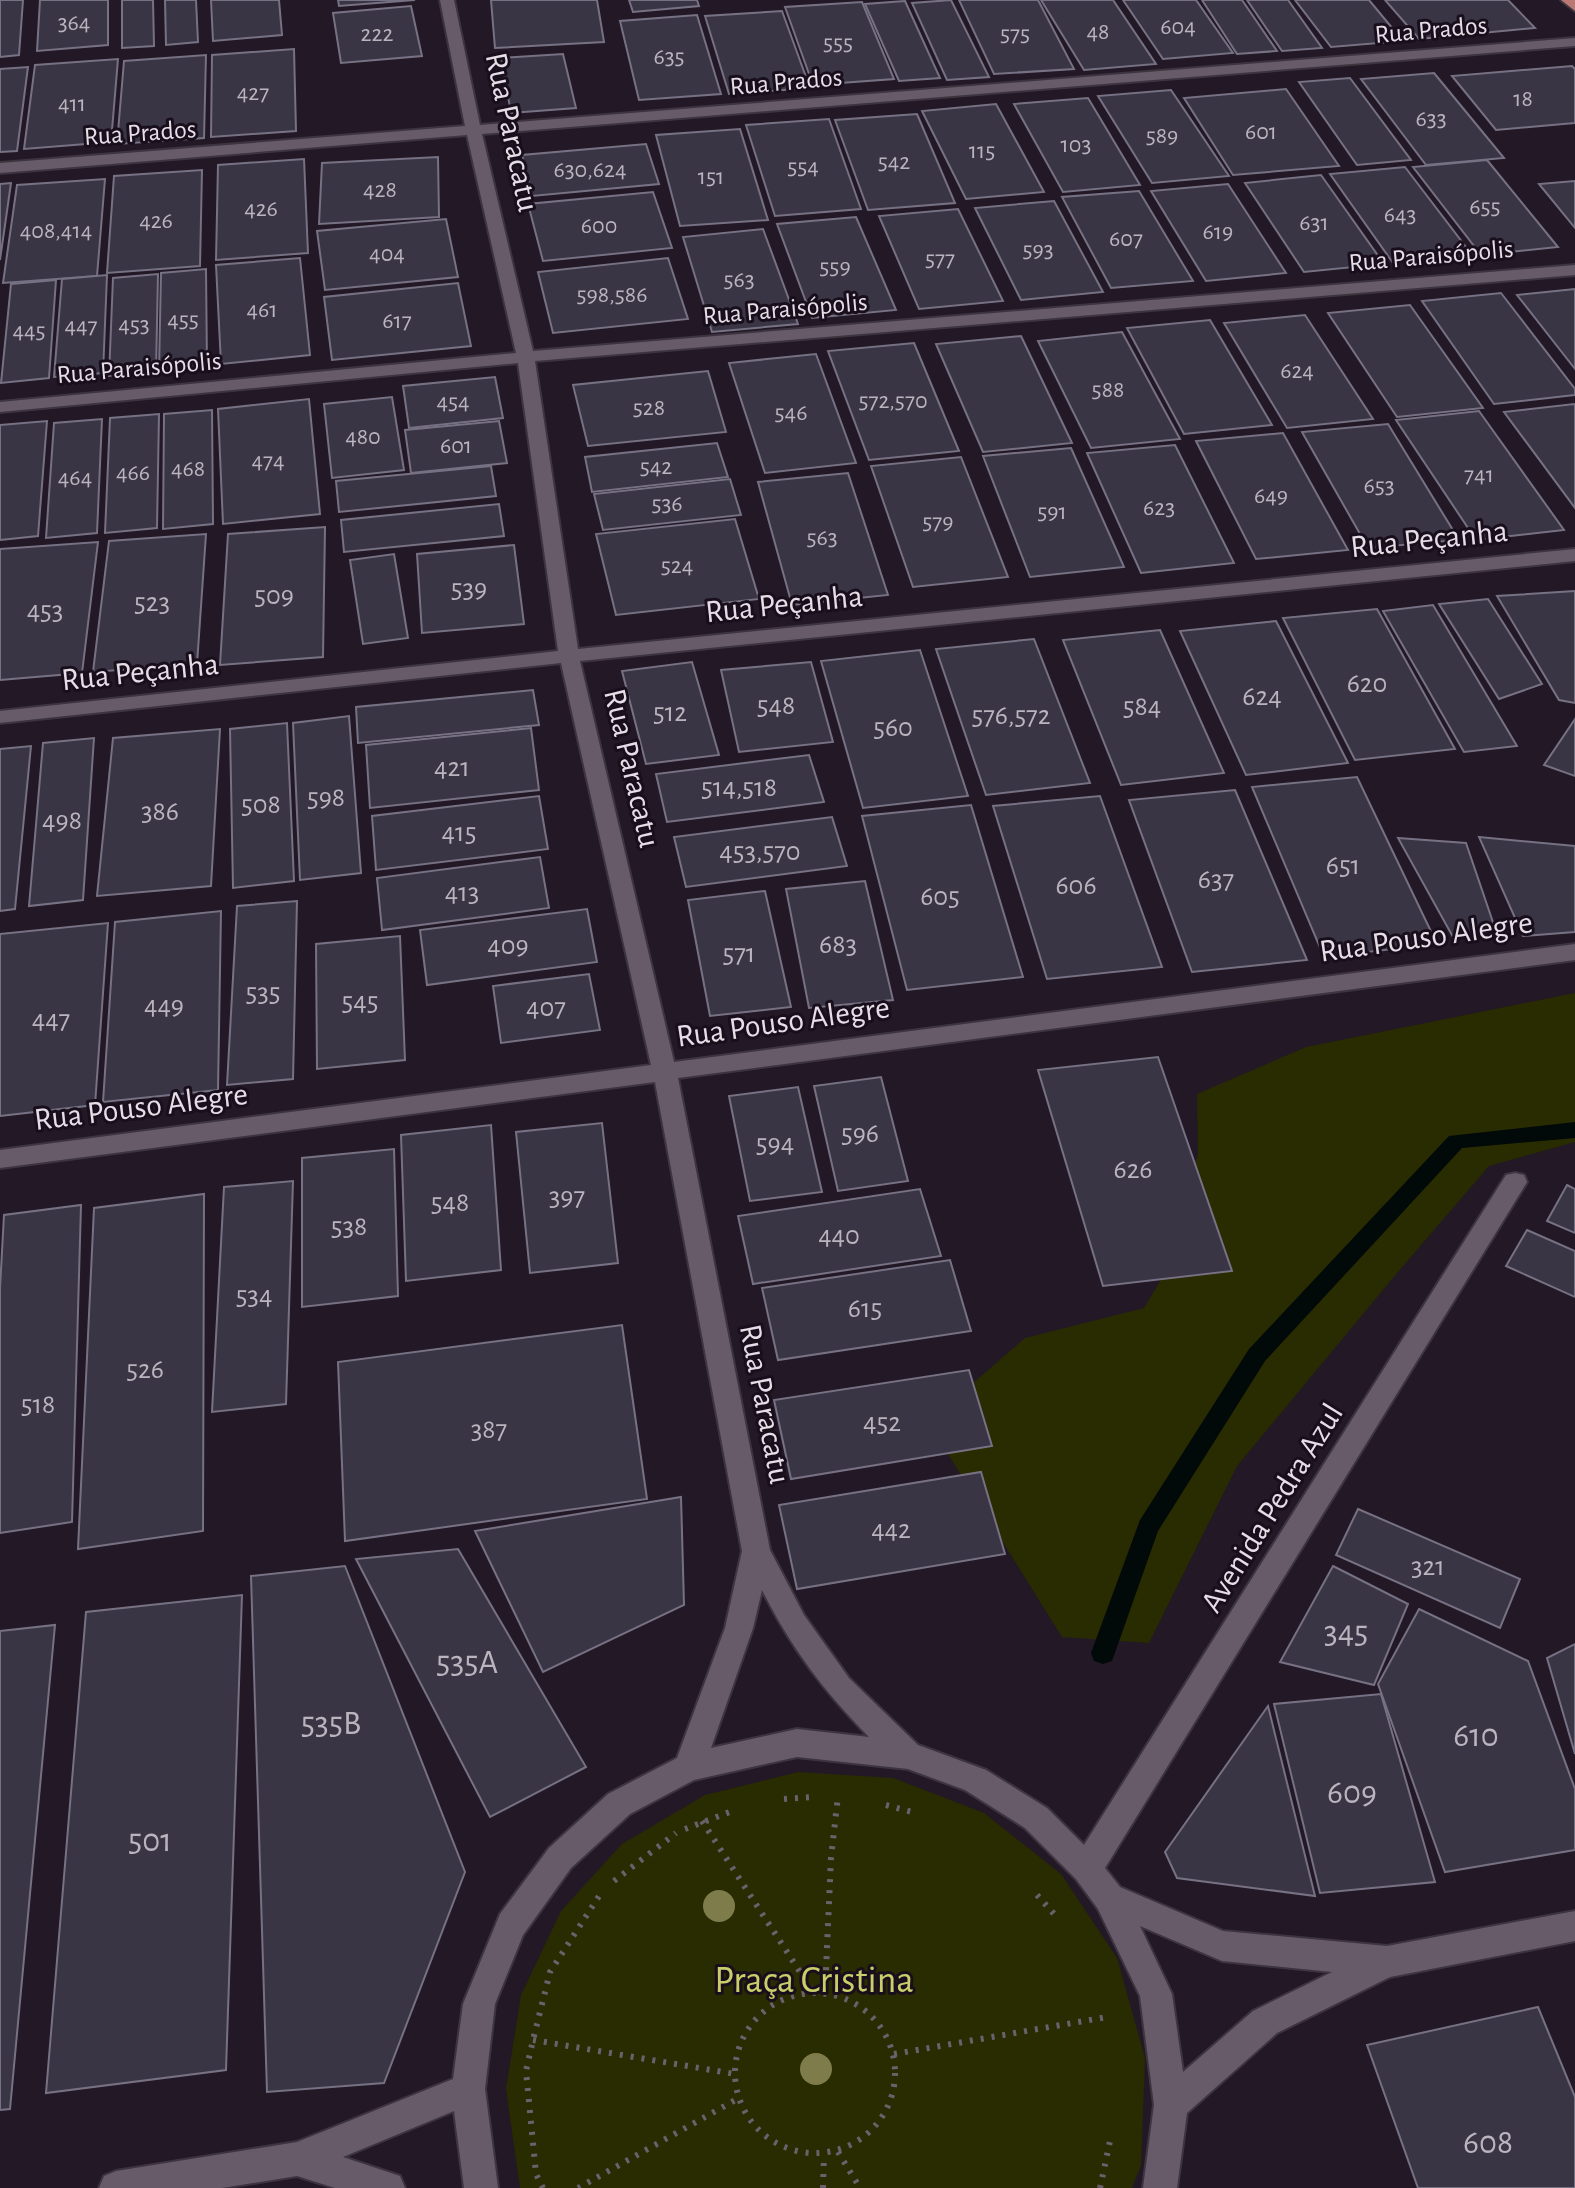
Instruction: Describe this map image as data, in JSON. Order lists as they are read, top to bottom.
{
  "streets": {
    "street": [
      "Rua Prados",
      "Rua Paracatu",
      "Rua Paraisópolis",
      "Rua Peçanha",
      "Rua Pouso Alegre",
      "Avenida Pedra Azul"
    ]
  },
  "crossings": [
    ["Rua Prados", "Rua Paracatu"],
    ["Rua Paracatu", "Rua Paraisópolis"],
    ["Rua Paracatu", "Rua Peçanha"],
    ["Rua Paracatu", "Rua Pouso Alegre"]
  ],
  "parks": ["Praça Cristina"],
  "house_numbers": [
    "364",
    "604",
    "48",
    "222",
    "575",
    "555",
    "635",
    "427",
    "18",
    "411",
    "633",
    "601",
    "589",
    "103",
    "115",
    "542",
    "554",
    "630,624",
    "151",
    "428",
    "655",
    "426",
    "643",
    "426",
    "631",
    "600",
    "408,414",
    "619",
    "607",
    "593",
    "404",
    "577",
    "559",
    "563",
    "598,586",
    "461",
    "455",
    "617",
    "453",
    "447",
    "445",
    "624",
    "588",
    "572,570",
    "454",
    "528",
    "546",
    "480",
    "601",
    "474",
    "542",
    "468",
    "466",
    "741",
    "464",
    "653",
    "649",
    "536",
    "623",
    "591",
    "579",
    "563",
    "524",
    "539",
    "509",
    "523",
    "453",
    "620",
    "624",
    "548",
    "584",
    "512",
    "576,572",
    "560",
    "421",
    "514,518",
    "598",
    "508",
    "386",
    "498",
    "415",
    "453,570",
    "651",
    "637",
    "606",
    "413",
    "605",
    "683",
    "409",
    "571",
    "535",
    "545",
    "449",
    "407",
    "447",
    "596",
    "594",
    "626",
    "397",
    "548",
    "538",
    "440",
    "534",
    "615",
    "526",
    "518",
    "452",
    "387",
    "442",
    "321",
    "345",
    "535A",
    "535B",
    "610",
    "609",
    "501",
    "608"
  ]
}
